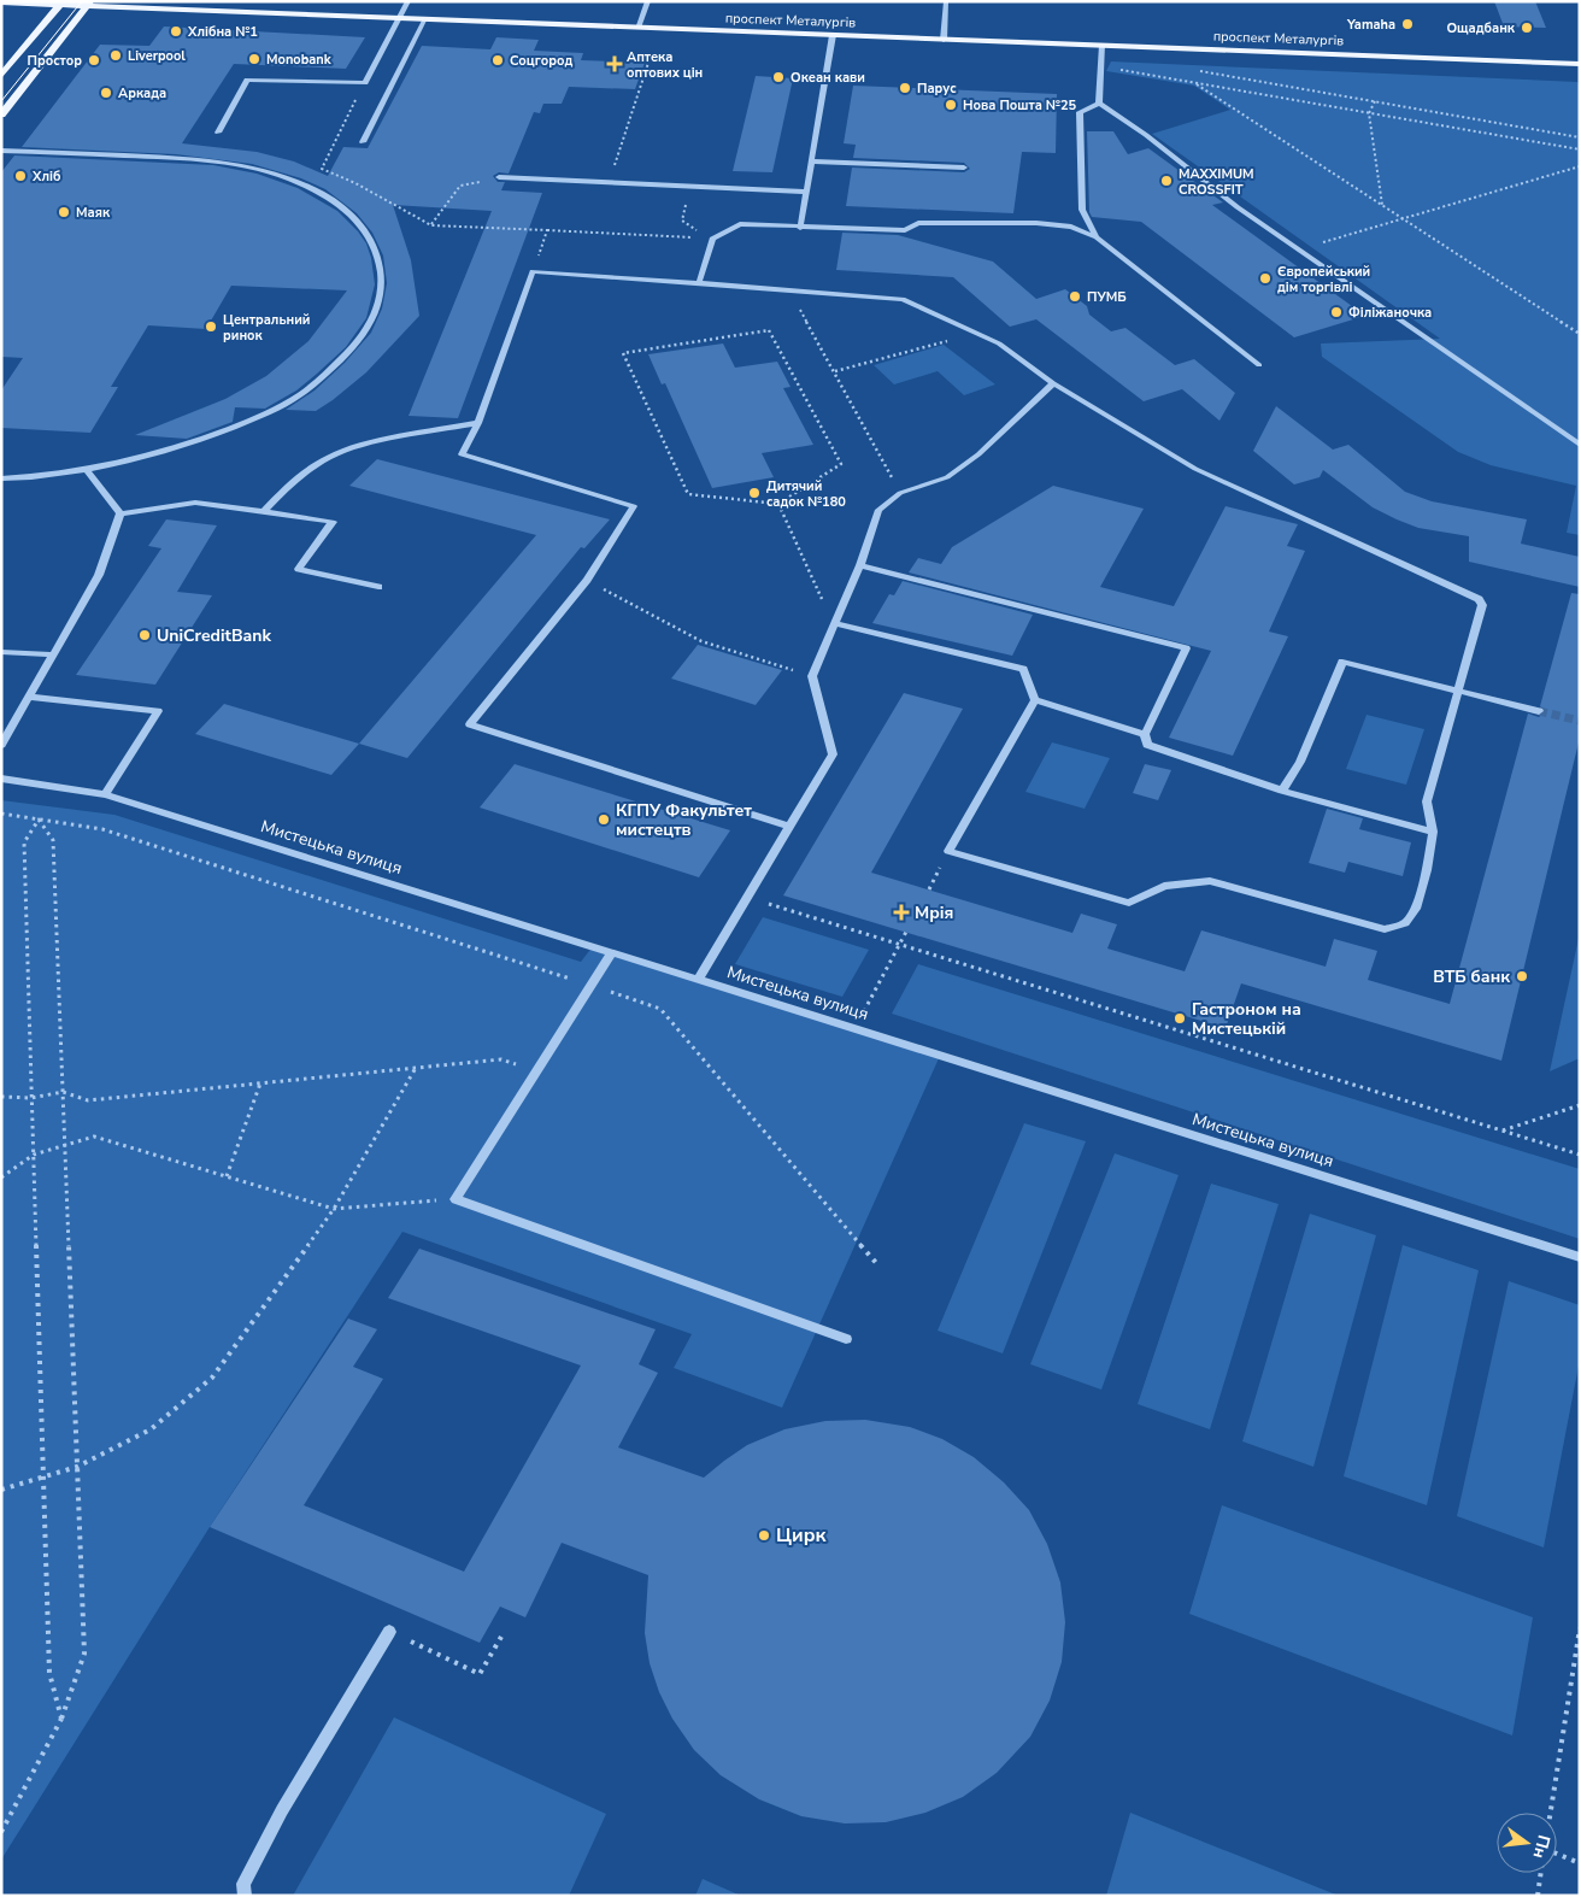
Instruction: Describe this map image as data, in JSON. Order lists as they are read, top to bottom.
{
  "streets": {
    "main road": ["проспект Металургів"],
    "street": ["Мистецька вулиця"]
  },
  "places": {
    "other": [
      "Yamaha",
      "Ощадбанк",
      "Хлібна №1",
      "Liverpool",
      "Monobank",
      "Простор",
      "Соцгород",
      "Океан кави",
      "Парус",
      "Аркада",
      "Нова Пошта №25",
      "Хліб",
      "MAXXIMUM CROSSFIT",
      "Маяк",
      "Європейський дім торгівлі",
      "ПУМБ",
      "Філіжаночка",
      "Центральний ринок",
      "Дитячий садок №180",
      "UniCreditBank",
      "КГПУ Факультет мистецтв",
      "ВТБ банк",
      "Гастроном на Мистецькій",
      "Цирк"
    ],
    "health": ["Аптека оптових цін", "Мрія"]
  },
  "north": "right"
}
